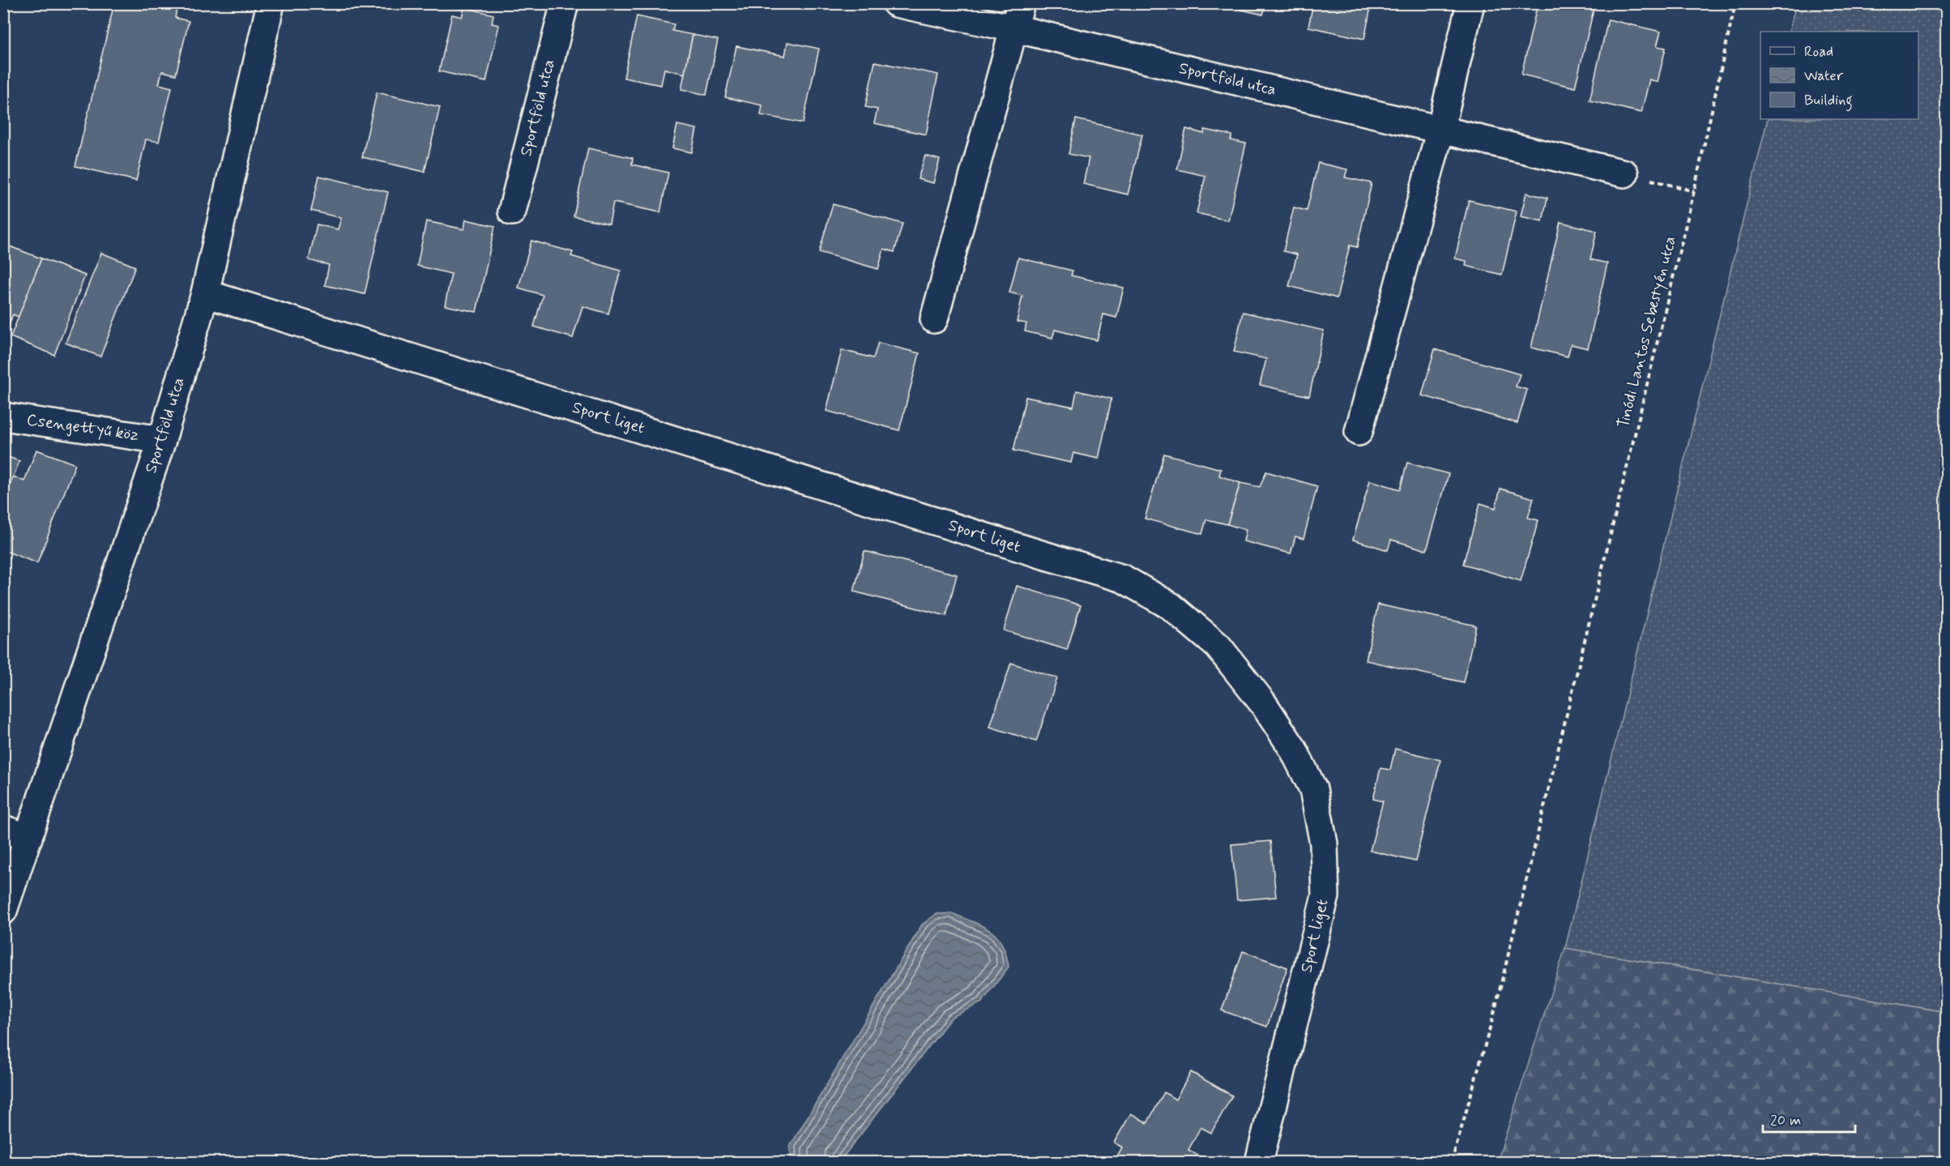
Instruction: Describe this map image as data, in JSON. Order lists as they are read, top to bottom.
{
  "streets": {
    "street": ["Sportföld utca", "Sport liget", "Csengettyű köz"],
    "path": ["Tinódi Lantos Sebestyén utca"]
  },
  "crossings": [
    ["Sportföld utca", "Sport liget"],
    ["Sportföld utca", "Csengettyű köz"]
  ],
  "legend": ["Road", "Water", "Building"],
  "scale_bar": "20 m"
}
